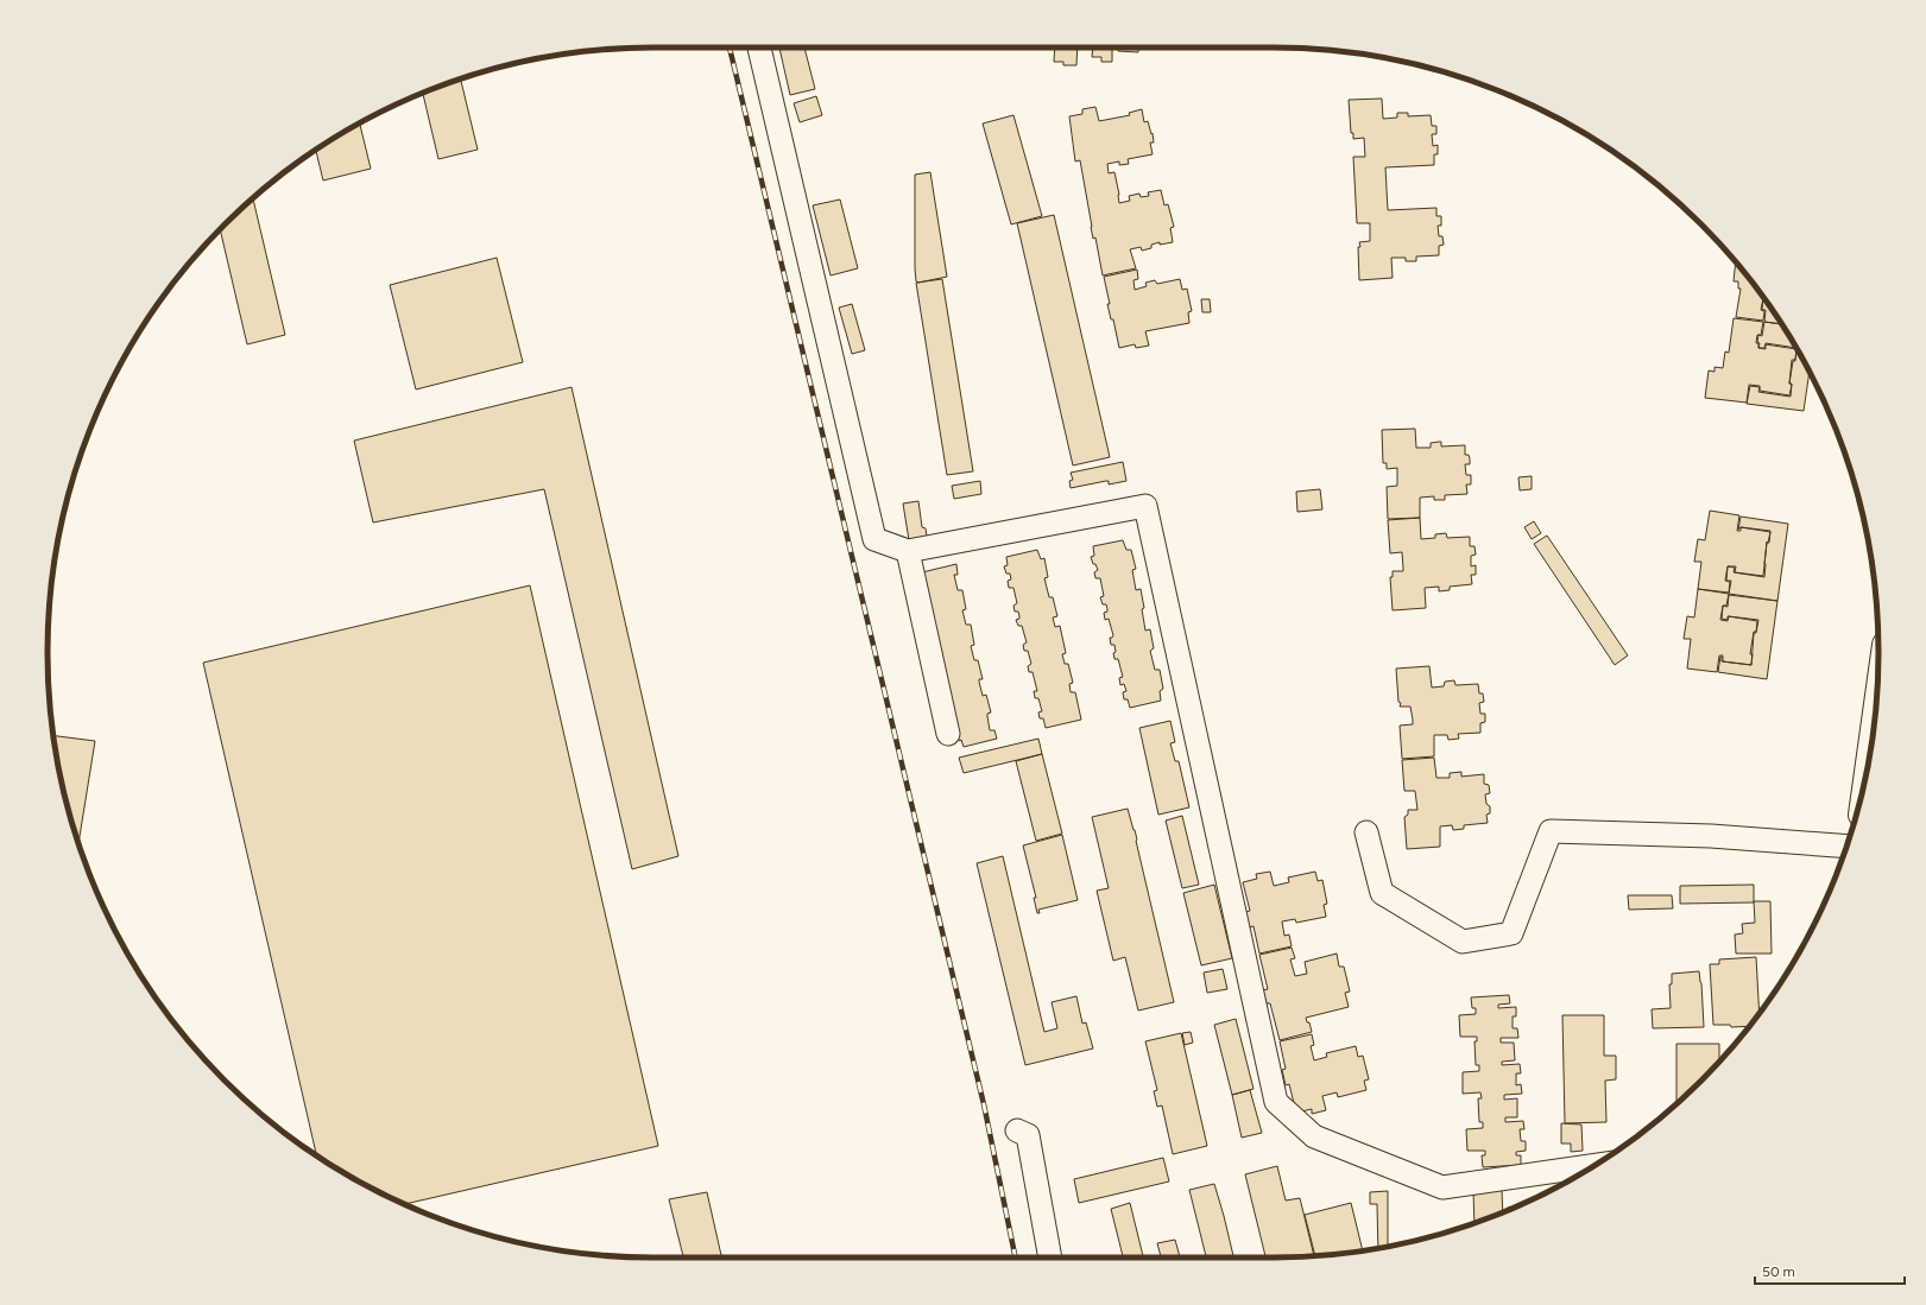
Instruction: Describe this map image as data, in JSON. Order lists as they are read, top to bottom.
{
  "scale_bar": "50 m"
}
